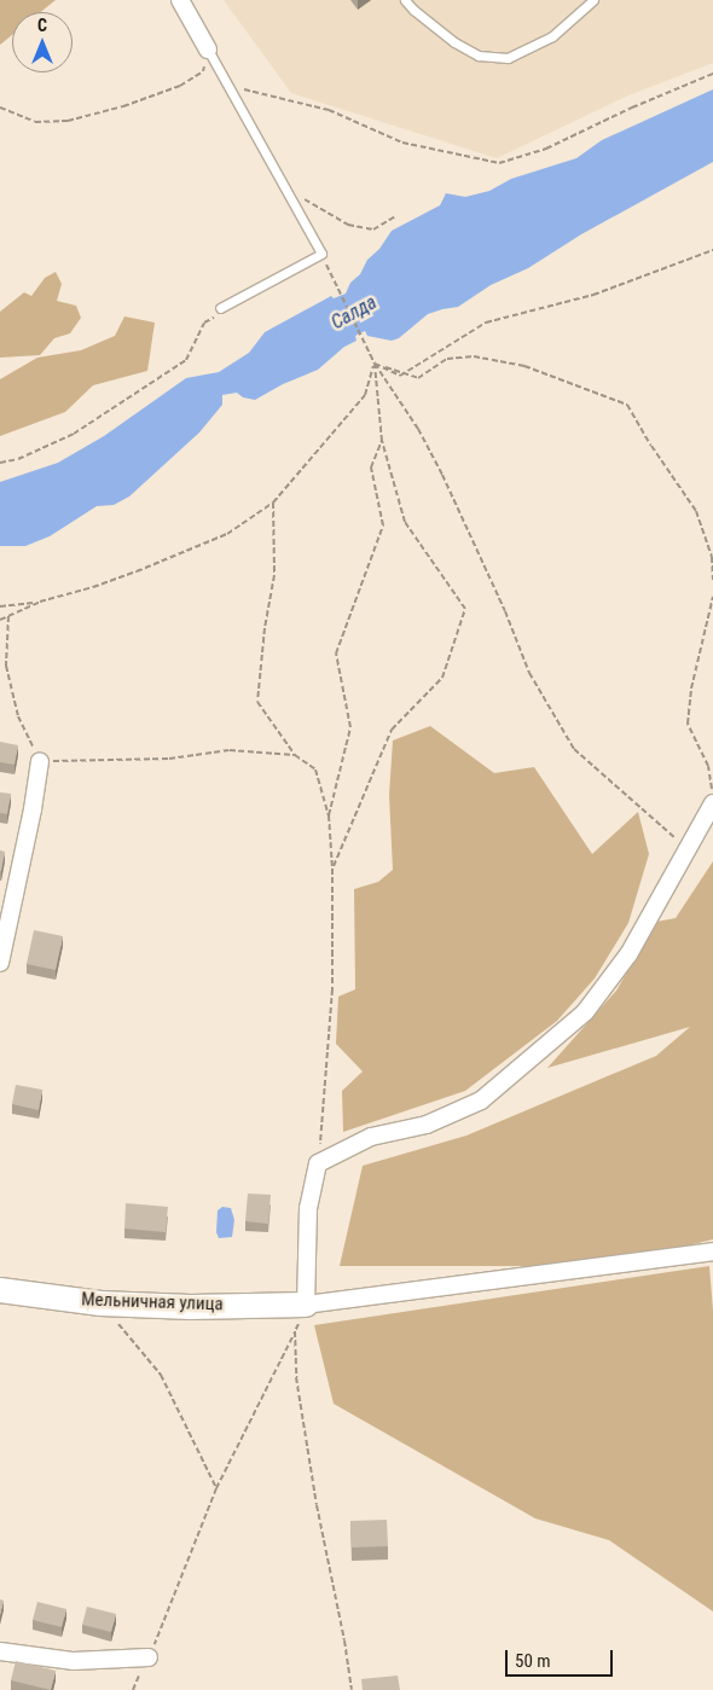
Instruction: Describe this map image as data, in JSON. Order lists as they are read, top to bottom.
{
  "streets": {
    "street": ["Мельничная улица"]
  },
  "water": ["Салда"],
  "scale_bar": "50 m",
  "north": "top"
}
